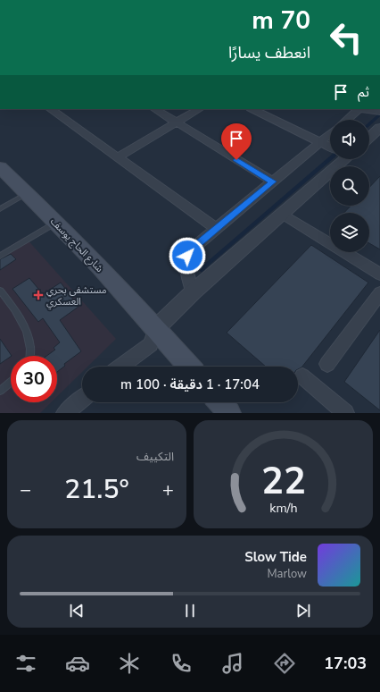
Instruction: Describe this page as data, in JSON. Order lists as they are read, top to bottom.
{
  "streets": {
    "main road": ["شارع الحاج يوسف"]
  },
  "places": {
    "health": ["مستشفى بحري العسكري"]
  },
  "page": {
    "turn": ["70 m", "انعطف يسارًا"],
    "then": "ثم",
    "limit": "30",
    "trip": "17:04 · 1 دقيقة · 100 m",
    "tile": "التكييف",
    "heat": ["−", "21.5°", "+"],
    "song": ["Slow Tide", "Marlow"],
    "tabs": "17:03",
    "gauge": ["22", "km/h"]
  }
}
